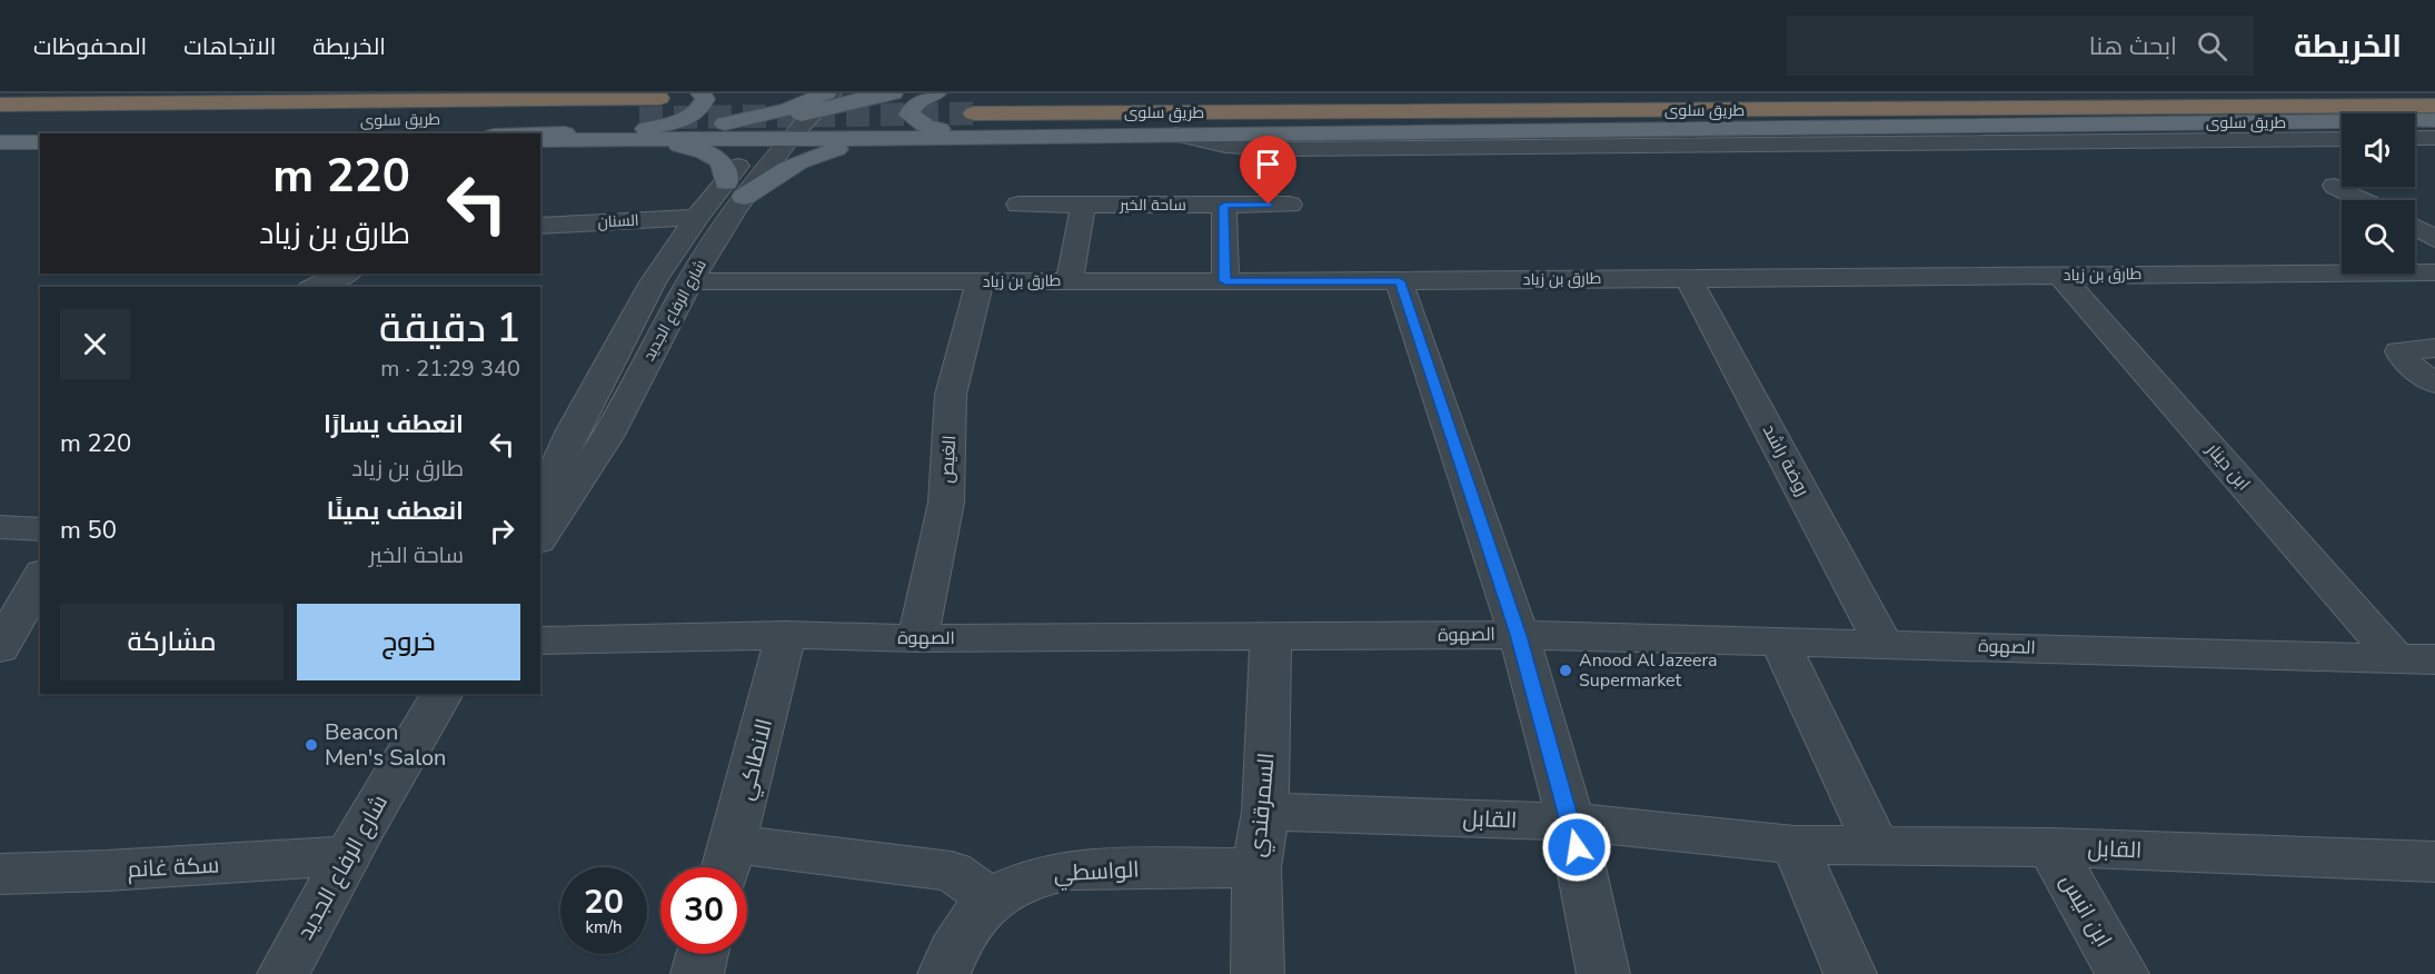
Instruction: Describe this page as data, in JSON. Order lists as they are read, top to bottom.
{
  "streets": {
    "highway": ["طريق سلوى"],
    "street": [
      "ساحة الخير",
      "السنان",
      "طارق بن زياد",
      "شارع الرفاع الجديد",
      "الغيص",
      "روضة راشد",
      "ابن دينار",
      "الصهوة",
      "الانطاكي",
      "السمرقندي",
      "القابل",
      "سكة غانم",
      "الواسطي",
      "ابن انيس"
    ]
  },
  "crossings": [
    ["طريق سلوى", "شارع الرفاع الجديد"],
    ["السنان", "شارع الرفاع الجديد"],
    ["طارق بن زياد", "شارع الرفاع الجديد"],
    ["طارق بن زياد", "الغيص"],
    ["طارق بن زياد", "روضة راشد"],
    ["طارق بن زياد", "ابن دينار"],
    ["شارع الرفاع الجديد", "سكة غانم"],
    ["الغيص", "الصهوة"],
    ["روضة راشد", "الصهوة"],
    ["ابن دينار", "الصهوة"],
    ["الصهوة", "الانطاكي"],
    ["الصهوة", "السمرقندي"],
    ["السمرقندي", "القابل"],
    ["السمرقندي", "الواسطي"],
    ["القابل", "ابن انيس"]
  ],
  "places": ["Anood Al Jazeera Supermarket", "Beacon Men's Salon"],
  "page": {
    "header": "الخريطة",
    "search": "ابحث هنا",
    "nav": ["الخريطة", "الاتجاهات", "المحفوظات"],
    "turn": ["220 m", "طارق بن زياد"],
    "heading": ["1 دقيقة", "340 m · 21:29"],
    "list": [
      {
        "name": "انعطف يسارًا",
        "note": "طارق بن زياد",
        "value": "220 m"
      },
      {
        "name": "انعطف يمينًا",
        "note": "ساحة الخير",
        "value": "50 m"
      }
    ],
    "buttons": ["خروج", "مشاركة"],
    "speed": "20 km/h",
    "limit": "30"
  }
}
